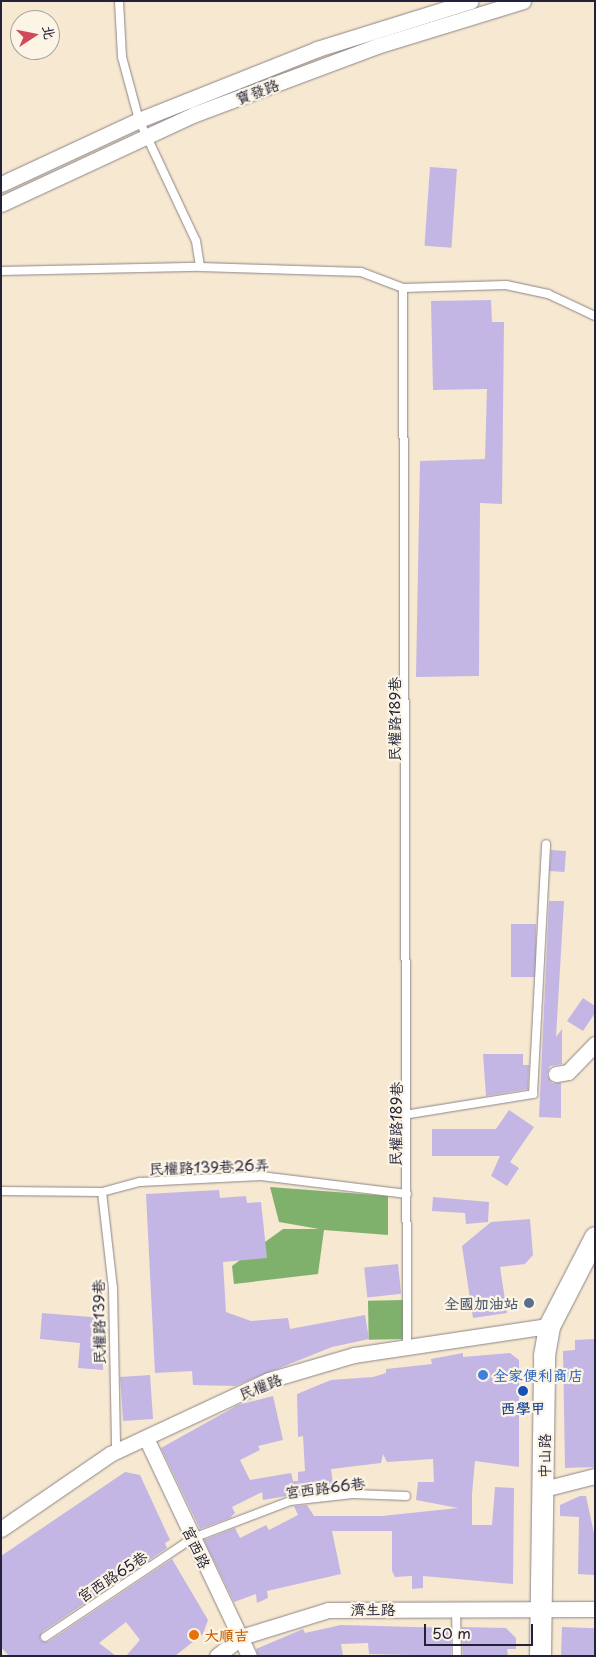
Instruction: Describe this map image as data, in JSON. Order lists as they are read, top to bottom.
{
  "streets": {
    "main road": ["中山路"],
    "street": [
      "寶發路",
      "民權路",
      "宮西路",
      "濟生路"
    ],
    "lane": [
      "民權路189巷",
      "民權路139巷26弄",
      "民權路139巷",
      "宮西路66巷",
      "宮西路65巷"
    ]
  },
  "crossings": [
    ["民權路189巷", "民權路139巷26弄"],
    ["民權路189巷", "民權路"],
    ["民權路139巷26弄", "民權路139巷"],
    ["民權路139巷", "民權路"],
    ["民權路", "中山路"],
    ["民權路", "宮西路"],
    ["中山路", "濟生路"],
    ["宮西路66巷", "宮西路"],
    ["宮西路66巷", "宮西路65巷"],
    ["宮西路", "宮西路65巷"],
    ["宮西路", "濟生路"]
  ],
  "places": [
    "全國加油站",
    "全家便利商店",
    "西學甲",
    "大順吉"
  ],
  "scale_bar": "50 m",
  "north": "right"
}
